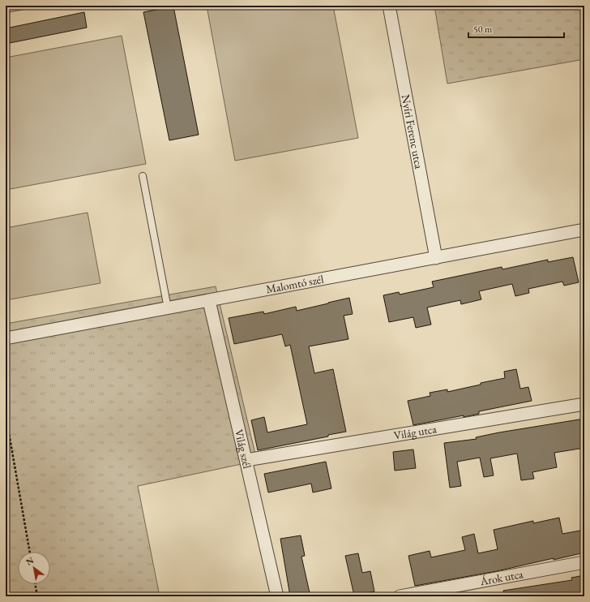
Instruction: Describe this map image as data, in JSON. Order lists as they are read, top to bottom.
{
  "streets": {
    "street": [
      "Nyíri Ferenc utca",
      "Malomtó szél",
      "Világ utca",
      "Világ szél",
      "Árok utca"
    ]
  },
  "crossings": [
    ["Nyíri Ferenc utca", "Malomtó szél"],
    ["Malomtó szél", "Világ szél"],
    ["Világ utca", "Világ szél"]
  ],
  "scale_bar": "50 m",
  "north": "top left"
}
